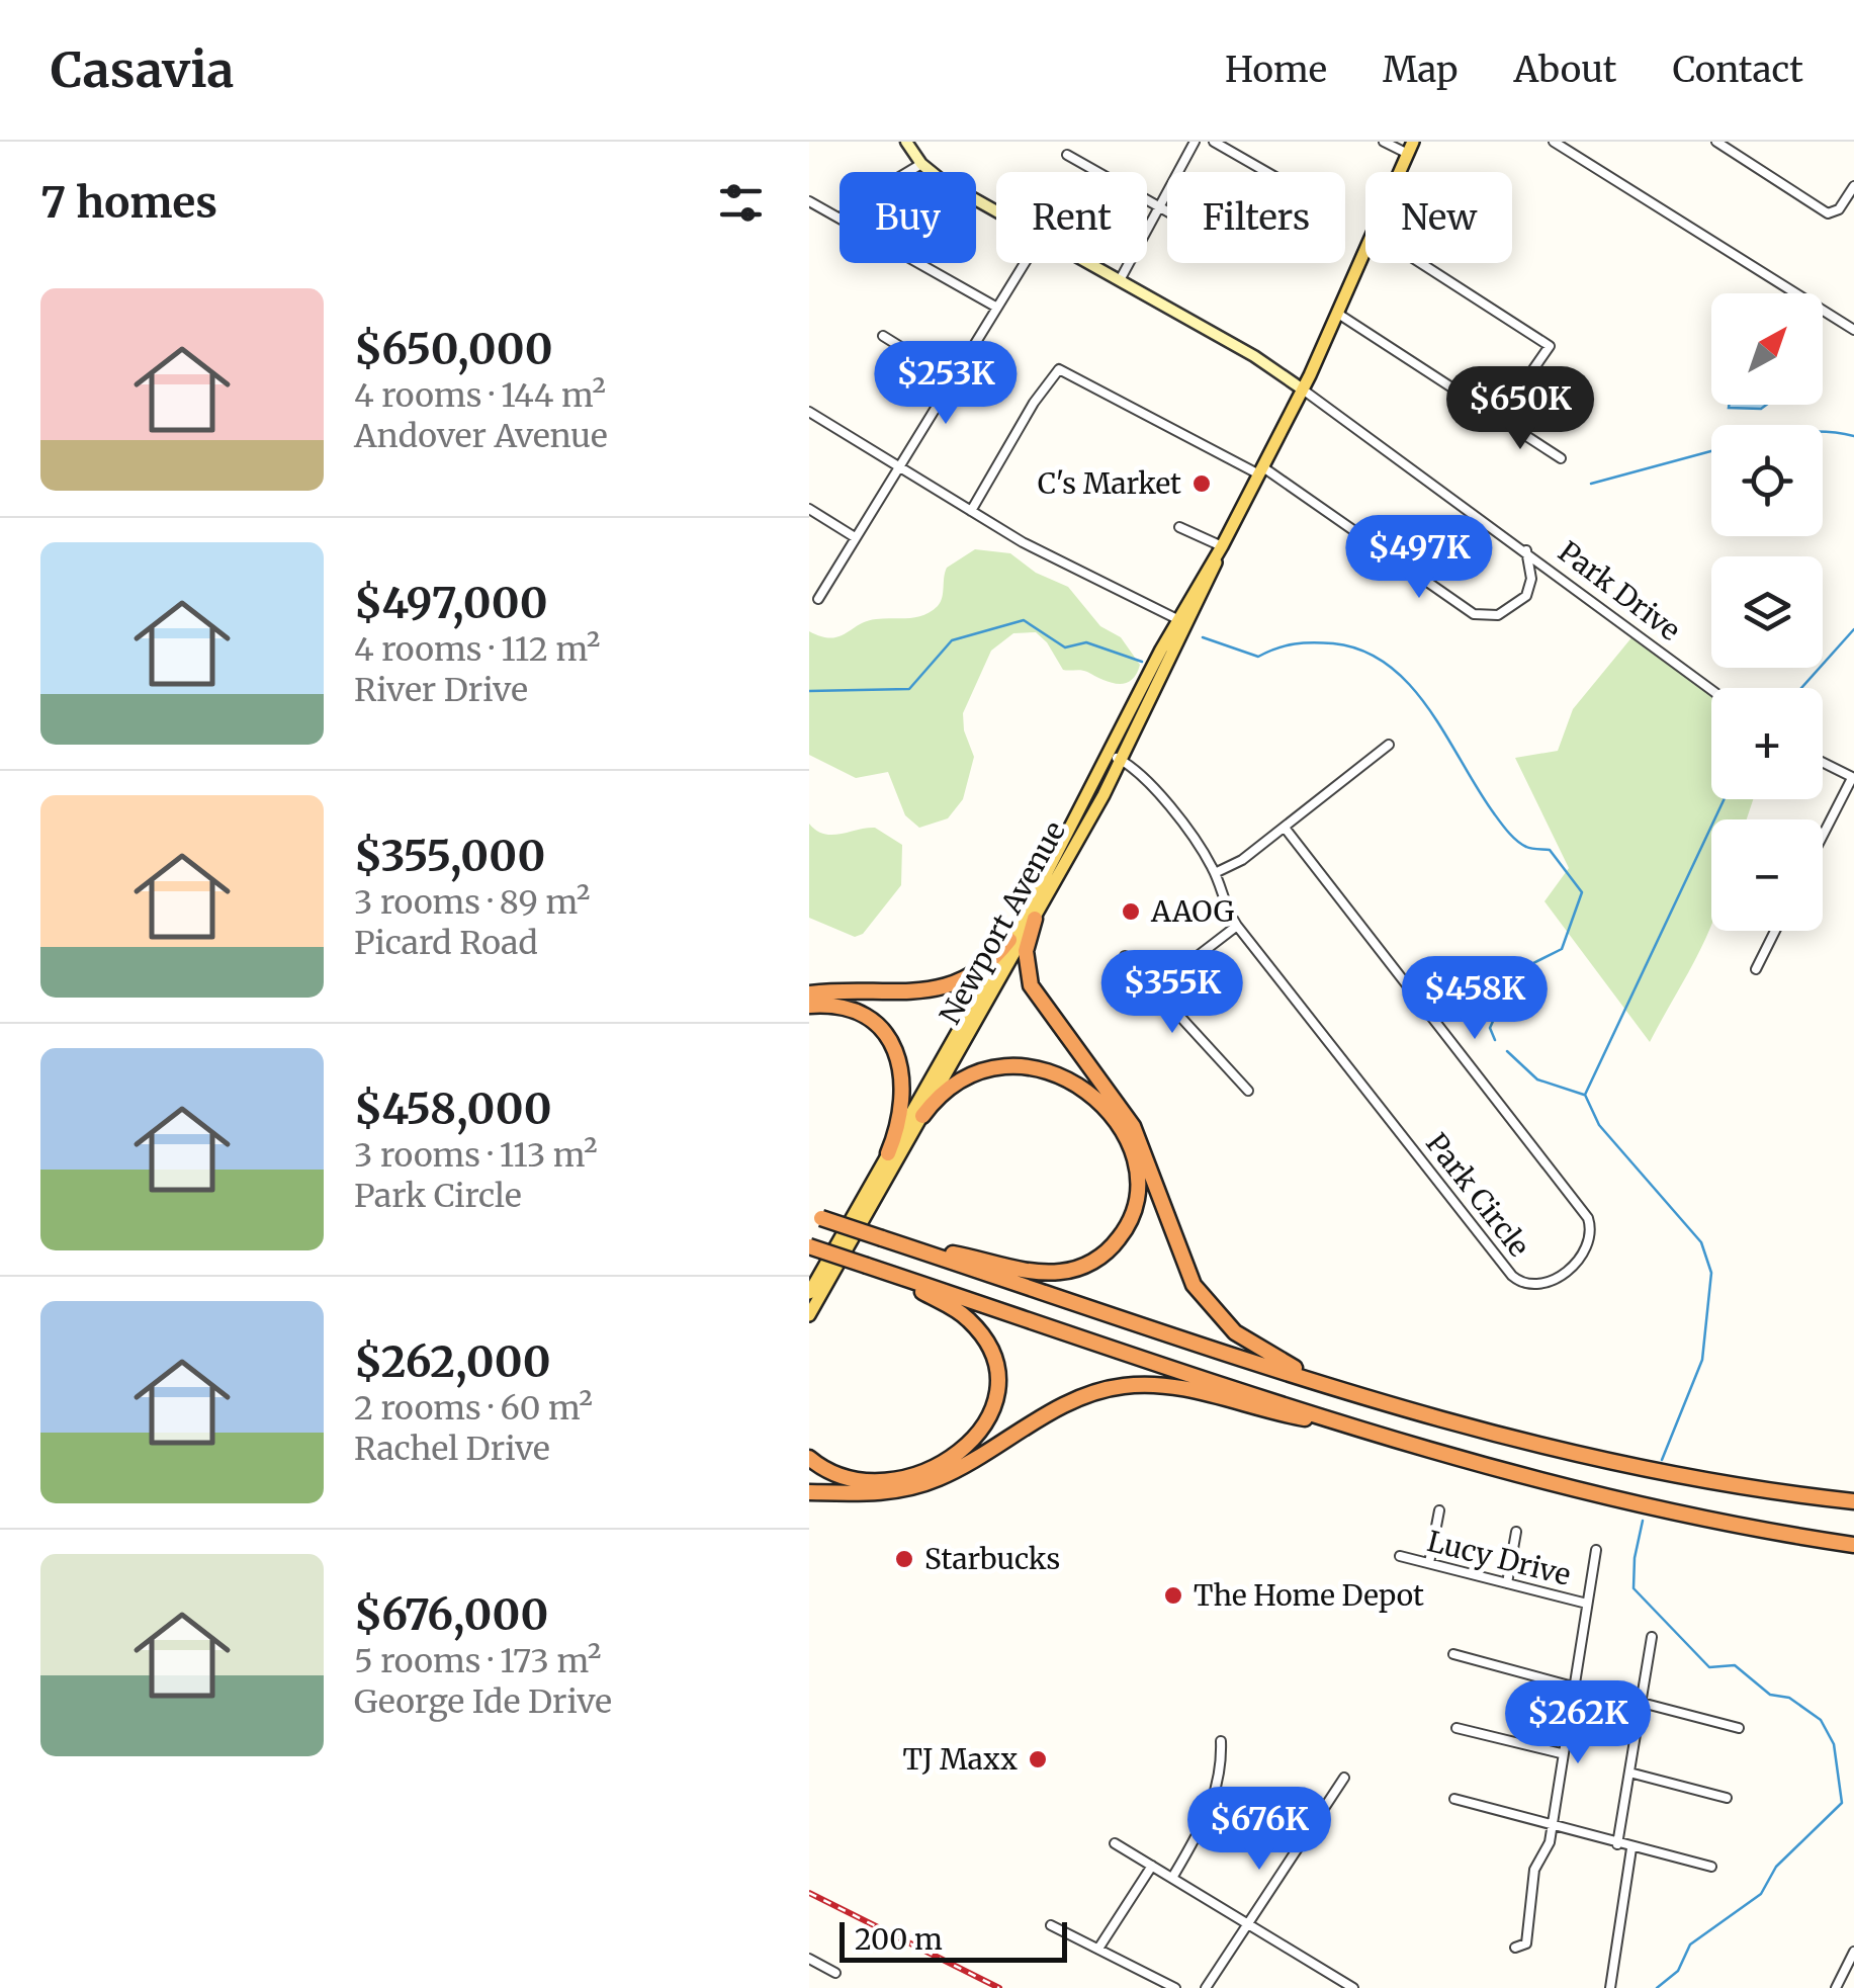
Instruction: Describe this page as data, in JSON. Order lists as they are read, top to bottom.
{
  "streets": {
    "main road": ["Newport Avenue"],
    "street": ["Park Drive", "Park Circle", "Lucy Drive"]
  },
  "crossings": [
    ["Park Drive", "Newport Avenue"],
    ["Newport Avenue", "Park Circle"]
  ],
  "places": [
    "C's Market",
    "AAOG",
    "Starbucks",
    "The Home Depot",
    "TJ Maxx"
  ],
  "scale_bar": "200 m",
  "north": "top right",
  "page": {
    "header": "Casavia",
    "nav": [
      "Home",
      "Map",
      "About",
      "Contact"
    ],
    "heading": "7 homes",
    "chip": [
      "Buy",
      "Rent",
      "Filters",
      "New"
    ],
    "list": [
      {
        "name": "$650,000",
        "note": "4 rooms · 144 m² · Andover Avenue"
      },
      {
        "name": "$497,000",
        "note": "4 rooms · 112 m² · River Drive"
      },
      {
        "name": "$355,000",
        "note": "3 rooms · 89 m² · Picard Road"
      },
      {
        "name": "$458,000",
        "note": "3 rooms · 113 m² · Park Circle"
      },
      {
        "name": "$262,000",
        "note": "2 rooms · 60 m² · Rachel Drive"
      },
      {
        "name": "$676,000",
        "note": "5 rooms · 173 m² · George Ide Drive"
      }
    ],
    "map_buttons": ["+", "−"],
    "price": [
      "$253K",
      "$650K",
      "$497K",
      "$355K",
      "$458K",
      "$262K",
      "$676K"
    ],
    "scale": "200 m"
  }
}
